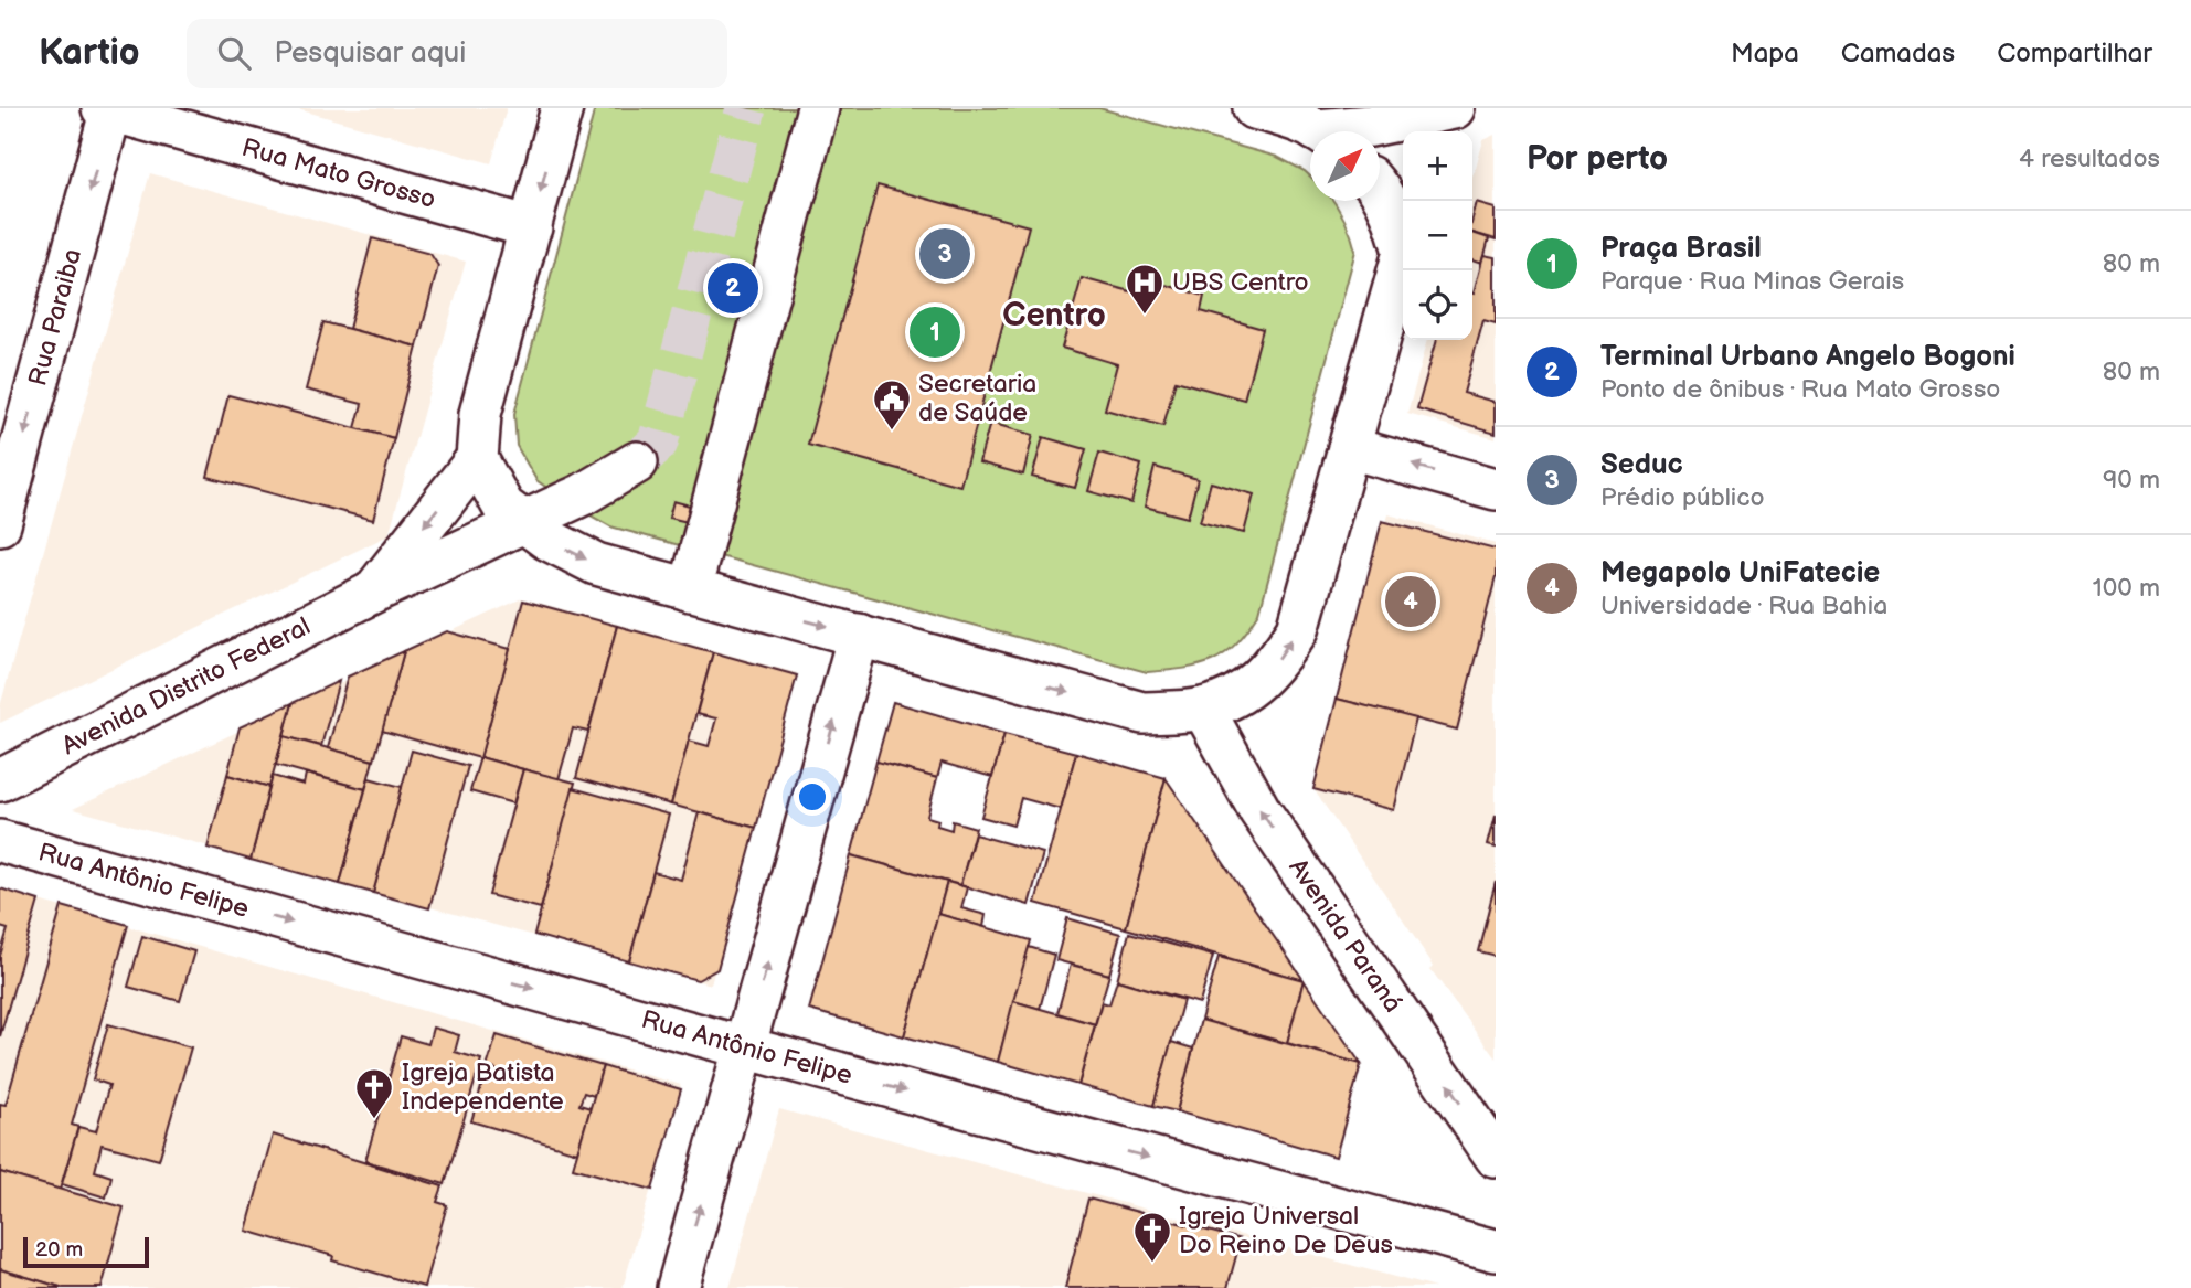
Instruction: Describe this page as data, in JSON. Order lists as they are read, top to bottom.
{
  "streets": {
    "street": [
      "Rua Mato Grosso",
      "Rua Paraiba",
      "Avenida Distrito Federal",
      "Rua Antônio Felipe",
      "Avenida Paraná"
    ]
  },
  "crossings": [
    ["Rua Mato Grosso", "Rua Paraiba"]
  ],
  "one_way": ["Rua Paraiba", "Rua Antônio Felipe", "Avenida Paraná"],
  "districts": ["Centro"],
  "places": {
    "hospital": ["UBS Centro"],
    "public building": ["Secretaria de Saúde"],
    "church": ["Igreja Batista Independente", "Igreja Universal Do Reino De Deus"]
  },
  "scale_bar": "20 m",
  "north": "top right",
  "page": {
    "header": "Kartio",
    "search": "Pesquisar aqui",
    "nav": ["Mapa", "Camadas", "Compartilhar"],
    "heading": ["Por perto", "4 resultados"],
    "map_buttons": ["+", "−"],
    "list": [
      {
        "mark": "1",
        "name": "Praça Brasil",
        "note": "Parque · Rua Minas Gerais",
        "value": "80 m"
      },
      {
        "mark": "2",
        "name": "Terminal Urbano Angelo Bogoni",
        "note": "Ponto de ônibus · Rua Mato Grosso",
        "value": "80 m"
      },
      {
        "mark": "3",
        "name": "Seduc",
        "note": "Prédio público",
        "value": "90 m"
      },
      {
        "mark": "4",
        "name": "Megapolo UniFatecie",
        "note": "Universidade · Rua Bahia",
        "value": "100 m"
      }
    ],
    "pins": [
      "3",
      "2",
      "1",
      "4"
    ],
    "scale": "20 m"
  }
}
